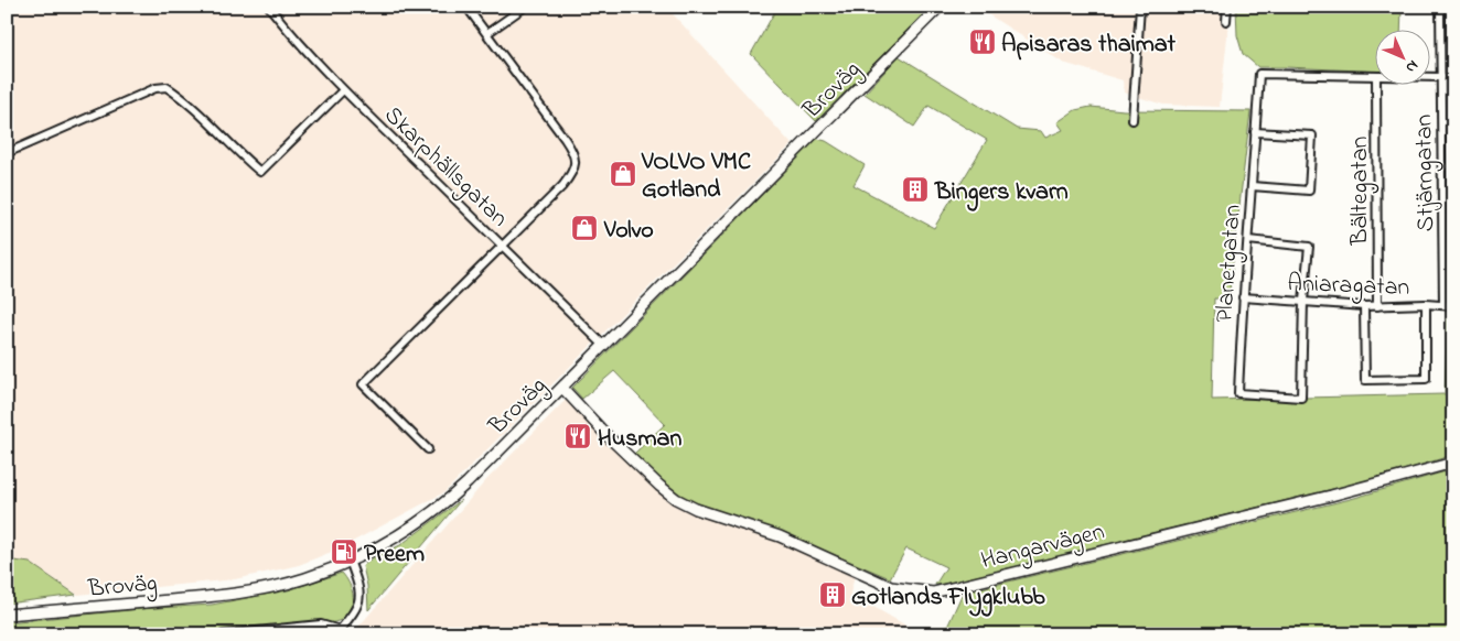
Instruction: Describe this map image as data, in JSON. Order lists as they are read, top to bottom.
{
  "streets": {
    "main road": ["Broväg", "Hangarvägen"],
    "street": [
      "Skarphällsgatan",
      "Stjärngatan",
      "Bältegatan",
      "Planetgatan",
      "Aniaragatan"
    ]
  },
  "crossings": [
    ["Broväg", "Skarphällsgatan"],
    ["Broväg", "Hangarvägen"],
    ["Stjärngatan", "Aniaragatan"],
    ["Bältegatan", "Aniaragatan"],
    ["Planetgatan", "Aniaragatan"]
  ],
  "places": {
    "restaurant": ["Apisaras thaimat", "Husman"],
    "shop": ["VOLVO VMC Gotland", "Volvo"],
    "building": ["Bingers kvarn", "Gotlands Flygklubb"],
    "fuel station": ["Preem"]
  },
  "north": "bottom right"
}
